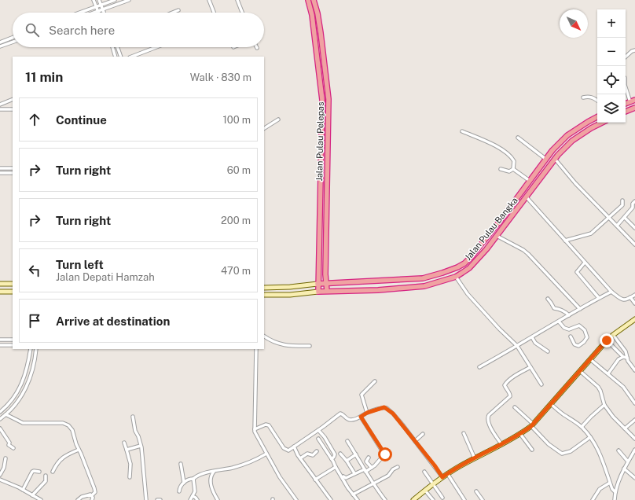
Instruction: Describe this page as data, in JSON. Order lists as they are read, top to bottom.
{
  "streets": {
    "highway": ["Jalan Pulau Pelepas", "Jalan Pulau Bangka"]
  },
  "crossings": [
    ["Jalan Pulau Pelepas", "Jalan Pulau Bangka"]
  ],
  "north": "bottom right",
  "page": {
    "map_buttons": ["+", "−"],
    "search": "Search here",
    "heading": ["11 min", "Walk · 830 m"],
    "list": [
      ["Continue", "100 m"],
      ["Turn right", "60 m"],
      ["Turn right", "200 m"],
      ["Turn left", "Jalan Depati Hamzah", "470 m"],
      "Arrive at destination"
    ]
  }
}
